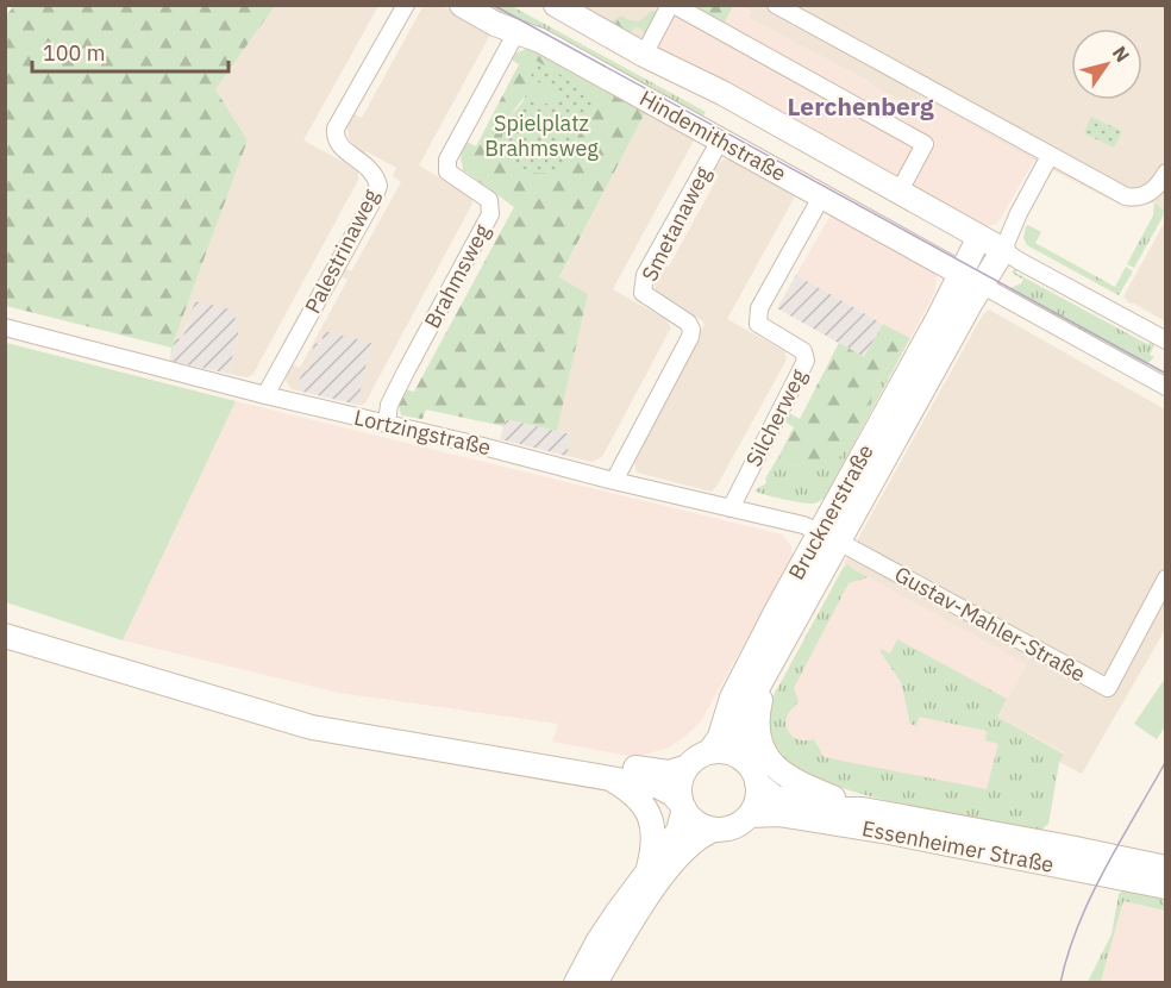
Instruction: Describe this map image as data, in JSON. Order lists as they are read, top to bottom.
{
  "streets": {
    "main road": ["Hindemithstraße", "Brucknerstraße", "Essenheimer Straße"],
    "street": [
      "Smetanaweg",
      "Palestrinaweg",
      "Brahmsweg",
      "Silcherweg",
      "Lortzingstraße",
      "Gustav-Mahler-Straße"
    ]
  },
  "crossings": [
    ["Hindemithstraße", "Smetanaweg"],
    ["Hindemithstraße", "Brahmsweg"],
    ["Hindemithstraße", "Silcherweg"],
    ["Hindemithstraße", "Brucknerstraße"],
    ["Smetanaweg", "Lortzingstraße"],
    ["Palestrinaweg", "Lortzingstraße"],
    ["Brahmsweg", "Lortzingstraße"],
    ["Silcherweg", "Lortzingstraße"],
    ["Lortzingstraße", "Brucknerstraße"],
    ["Lortzingstraße", "Gustav-Mahler-Straße"],
    ["Brucknerstraße", "Gustav-Mahler-Straße"],
    ["Brucknerstraße", "Essenheimer Straße"]
  ],
  "districts": ["Lerchenberg"],
  "parks": ["Spielplatz Brahmsweg"],
  "scale_bar": "100 m",
  "north": "top right"
}
